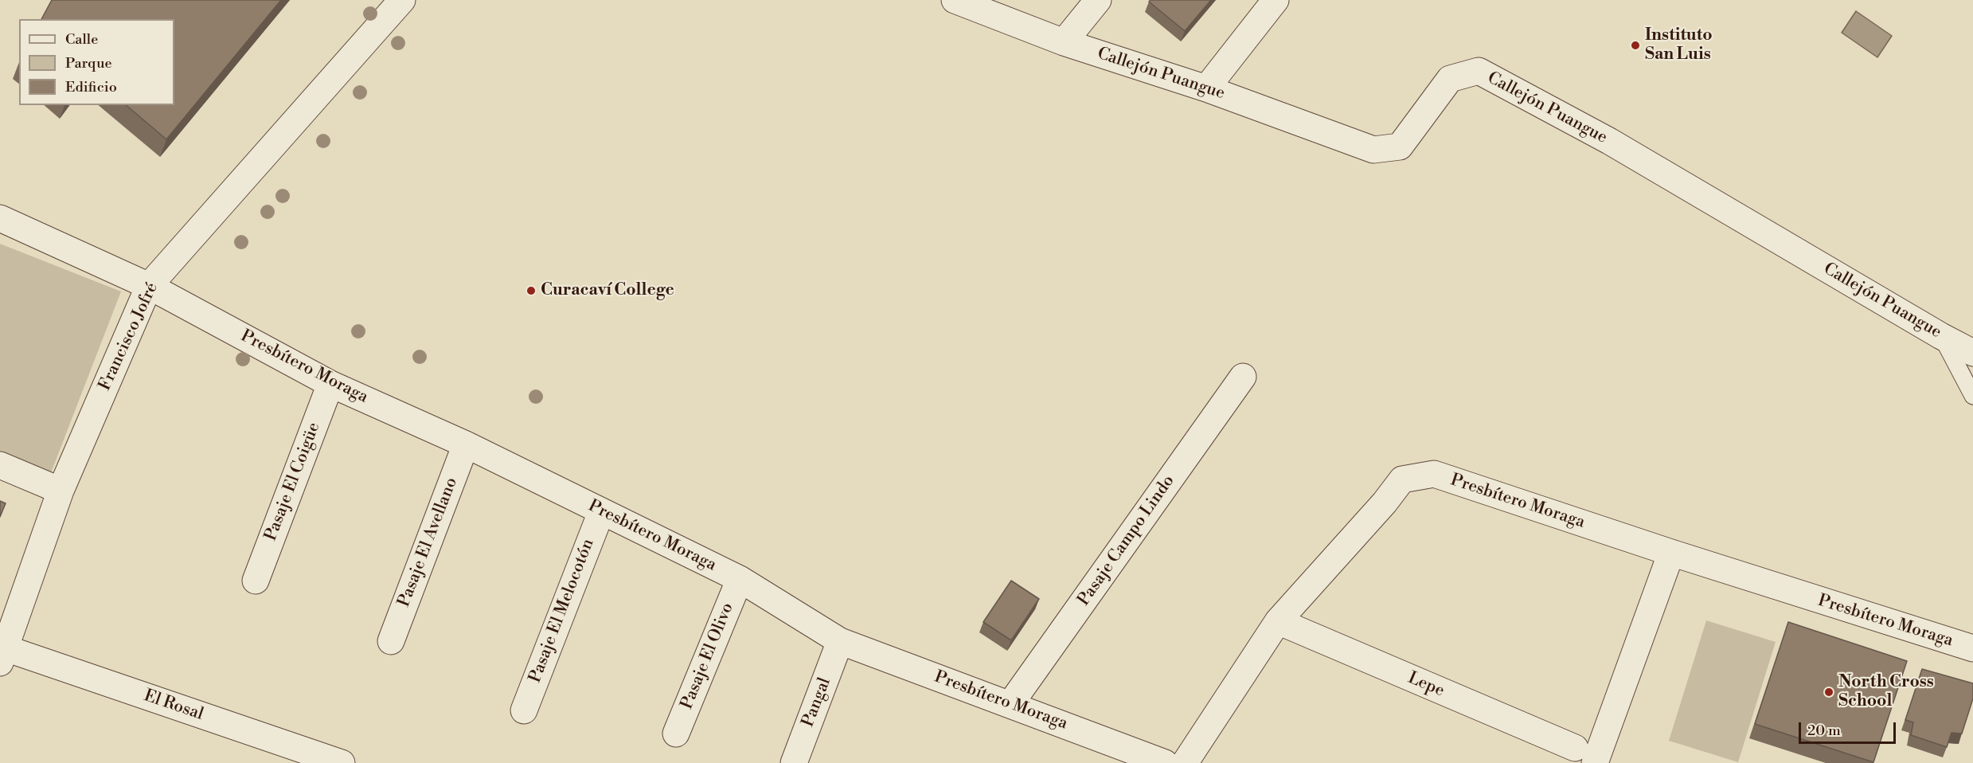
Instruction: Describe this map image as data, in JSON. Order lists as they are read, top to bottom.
{
  "streets": {
    "street": [
      "Callejón Puangue",
      "Francisco Jofré",
      "Presbítero Moraga",
      "Pasaje El Coigüe",
      "Pasaje Campo Lindo",
      "Pasaje El Avellano",
      "Pasaje El Melocotón",
      "Pasaje El Olivo",
      "Lepe",
      "Pangal",
      "El Rosal"
    ]
  },
  "crossings": [
    ["Francisco Jofré", "Presbítero Moraga"],
    ["Francisco Jofré", "El Rosal"],
    ["Presbítero Moraga", "Pasaje El Coigüe"],
    ["Presbítero Moraga", "Pasaje Campo Lindo"],
    ["Presbítero Moraga", "Pasaje El Avellano"],
    ["Presbítero Moraga", "Pasaje El Melocotón"],
    ["Presbítero Moraga", "Pasaje El Olivo"],
    ["Presbítero Moraga", "Lepe"],
    ["Presbítero Moraga", "Pangal"]
  ],
  "places": ["Instituto San Luis", "Curacaví College", "North Cross School"],
  "legend": ["Calle", "Parque", "Edificio"],
  "scale_bar": "20 m"
}
